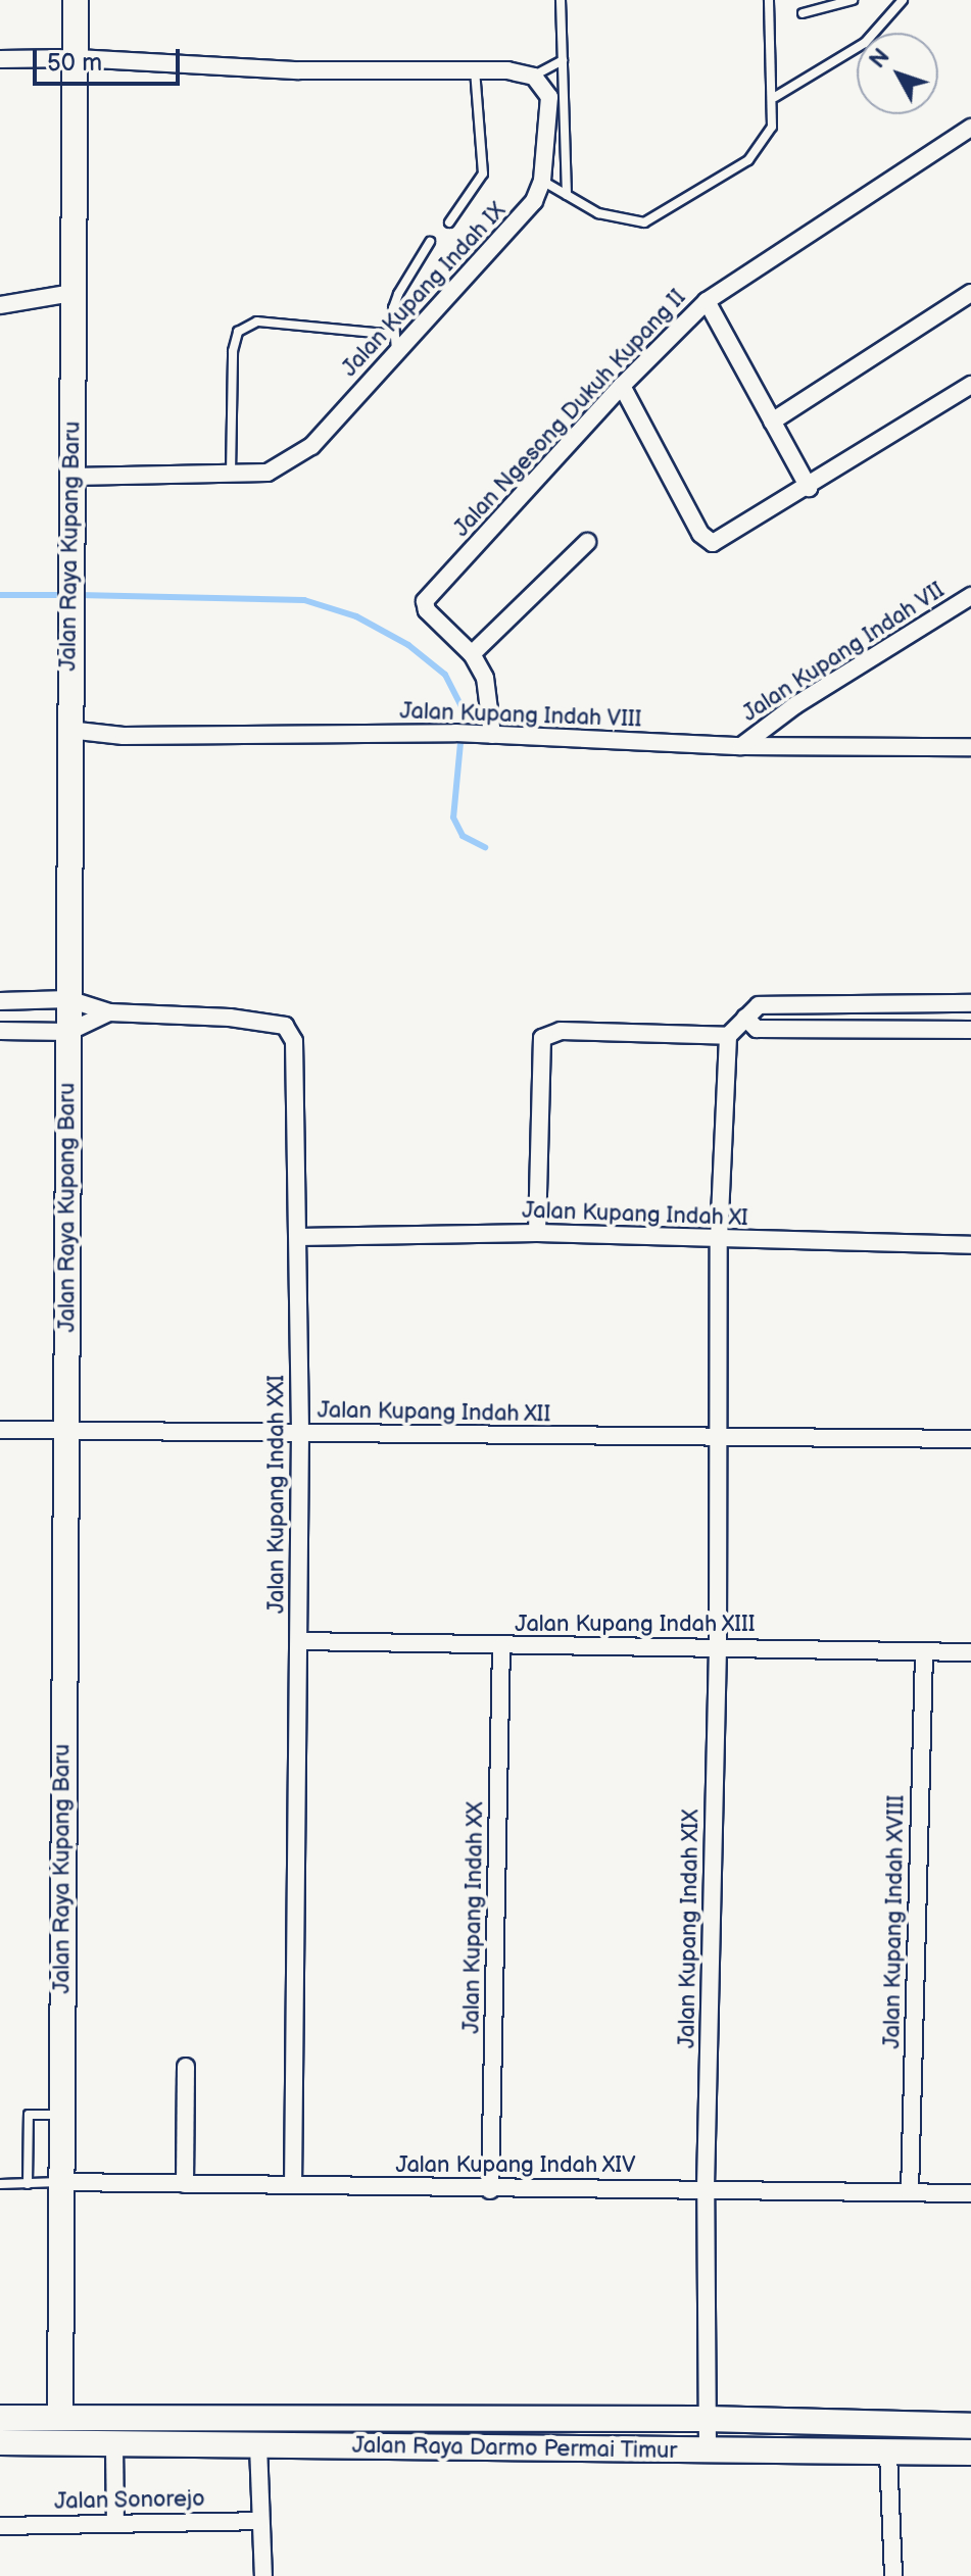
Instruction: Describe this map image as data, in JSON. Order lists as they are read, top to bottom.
{
  "streets": {
    "street": [
      "Jalan Kupang Indah IX",
      "Jalan Ngesong Dukuh Kupang II",
      "Jalan Raya Kupang Baru",
      "Jalan Kupang Indah VII",
      "Jalan Kupang Indah VIII",
      "Jalan Kupang Indah XI",
      "Jalan Kupang Indah XII",
      "Jalan Kupang Indah XXI",
      "Jalan Kupang Indah XIII",
      "Jalan Kupang Indah XX",
      "Jalan Kupang Indah XVIII",
      "Jalan Kupang Indah XIX",
      "Jalan Kupang Indah XIV",
      "Jalan Raya Darmo Permai Timur",
      "Jalan Sonorejo"
    ]
  },
  "crossings": [
    ["Jalan Kupang Indah IX", "Jalan Raya Kupang Baru"],
    ["Jalan Ngesong Dukuh Kupang II", "Jalan Kupang Indah VIII"],
    ["Jalan Raya Kupang Baru", "Jalan Kupang Indah VIII"],
    ["Jalan Raya Kupang Baru", "Jalan Kupang Indah XII"],
    ["Jalan Raya Kupang Baru", "Jalan Kupang Indah XXI"],
    ["Jalan Raya Kupang Baru", "Jalan Kupang Indah XIV"],
    ["Jalan Raya Kupang Baru", "Jalan Raya Darmo Permai Timur"],
    ["Jalan Kupang Indah VII", "Jalan Kupang Indah VIII"],
    ["Jalan Kupang Indah XI", "Jalan Kupang Indah XXI"],
    ["Jalan Kupang Indah XII", "Jalan Kupang Indah XXI"],
    ["Jalan Kupang Indah XII", "Jalan Kupang Indah XIX"],
    ["Jalan Kupang Indah XXI", "Jalan Kupang Indah XIII"],
    ["Jalan Kupang Indah XXI", "Jalan Kupang Indah XIV"],
    ["Jalan Kupang Indah XIII", "Jalan Kupang Indah XX"],
    ["Jalan Kupang Indah XIII", "Jalan Kupang Indah XVIII"],
    ["Jalan Kupang Indah XIII", "Jalan Kupang Indah XIX"],
    ["Jalan Kupang Indah XX", "Jalan Kupang Indah XIV"],
    ["Jalan Kupang Indah XVIII", "Jalan Kupang Indah XIV"],
    ["Jalan Kupang Indah XIX", "Jalan Kupang Indah XIV"],
    ["Jalan Kupang Indah XIX", "Jalan Raya Darmo Permai Timur"]
  ],
  "scale_bar": "50 m",
  "north": "top left"
}
